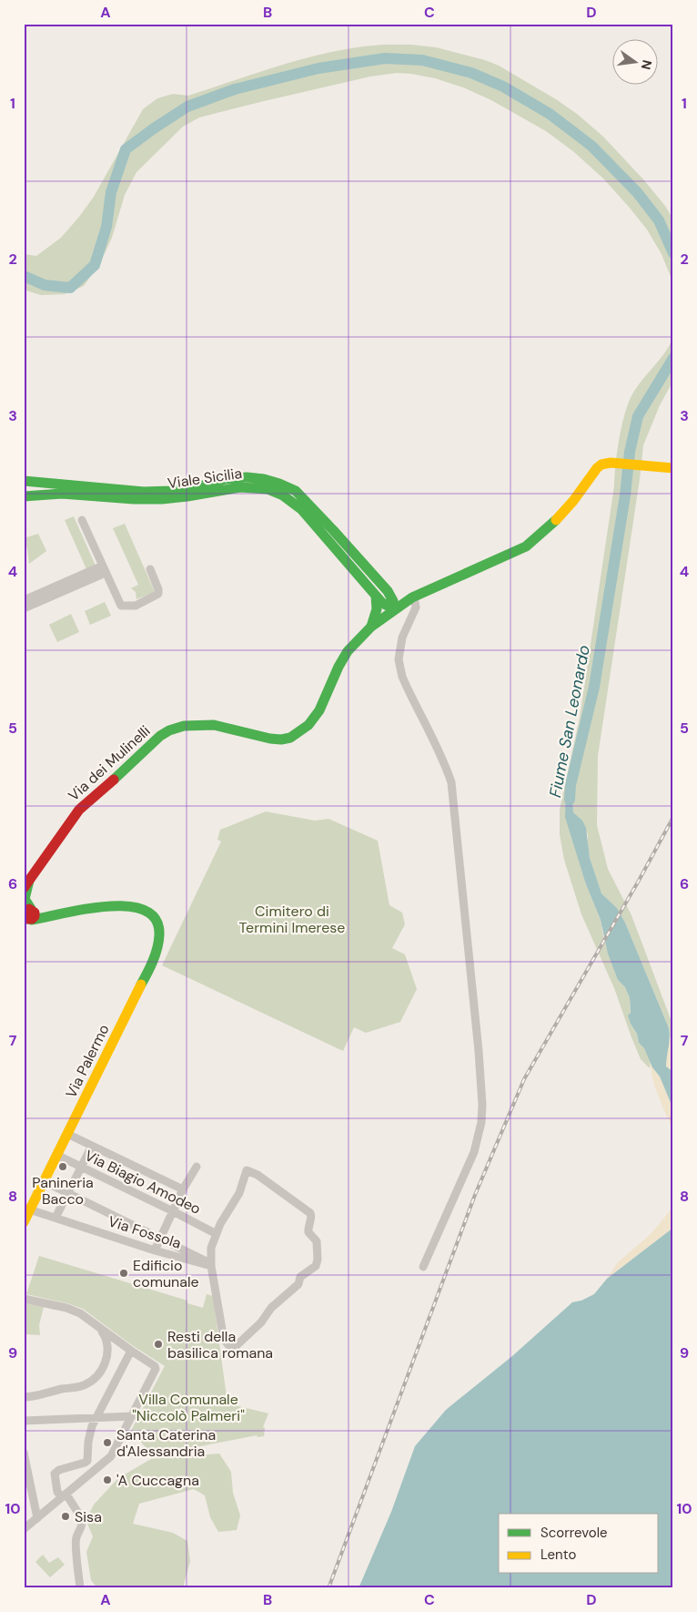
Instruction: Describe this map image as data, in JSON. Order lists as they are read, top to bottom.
{
  "streets": {
    "main road": ["Viale Sicilia", "Via dei Mulinelli", "Via Palermo"],
    "street": ["Via Biagio Amodeo", "Via Fossola"]
  },
  "crossings": [
    ["Viale Sicilia", "Via dei Mulinelli"],
    ["Via Palermo", "Via Biagio Amodeo"],
    ["Via Palermo", "Via Fossola"]
  ],
  "water": ["Fiume San Leonardo"],
  "parks": ["Cimitero di Termini Imerese", "Villa Comunale \"Niccolò Palmeri\""],
  "places": [
    "Panineria Bacco",
    "Edificio comunale",
    "Resti della basilica romana",
    "Santa Caterina d'Alessandria",
    "'A Cuccagna",
    "Sisa"
  ],
  "legend": ["Scorrevole", "Lento"],
  "north": "right",
  "grid": {
    "columns": [
      "A",
      "B",
      "C",
      "D"
    ],
    "rows": [
      "1",
      "2",
      "3",
      "4",
      "5",
      "6",
      "7",
      "8",
      "9",
      "10"
    ]
  }
}
